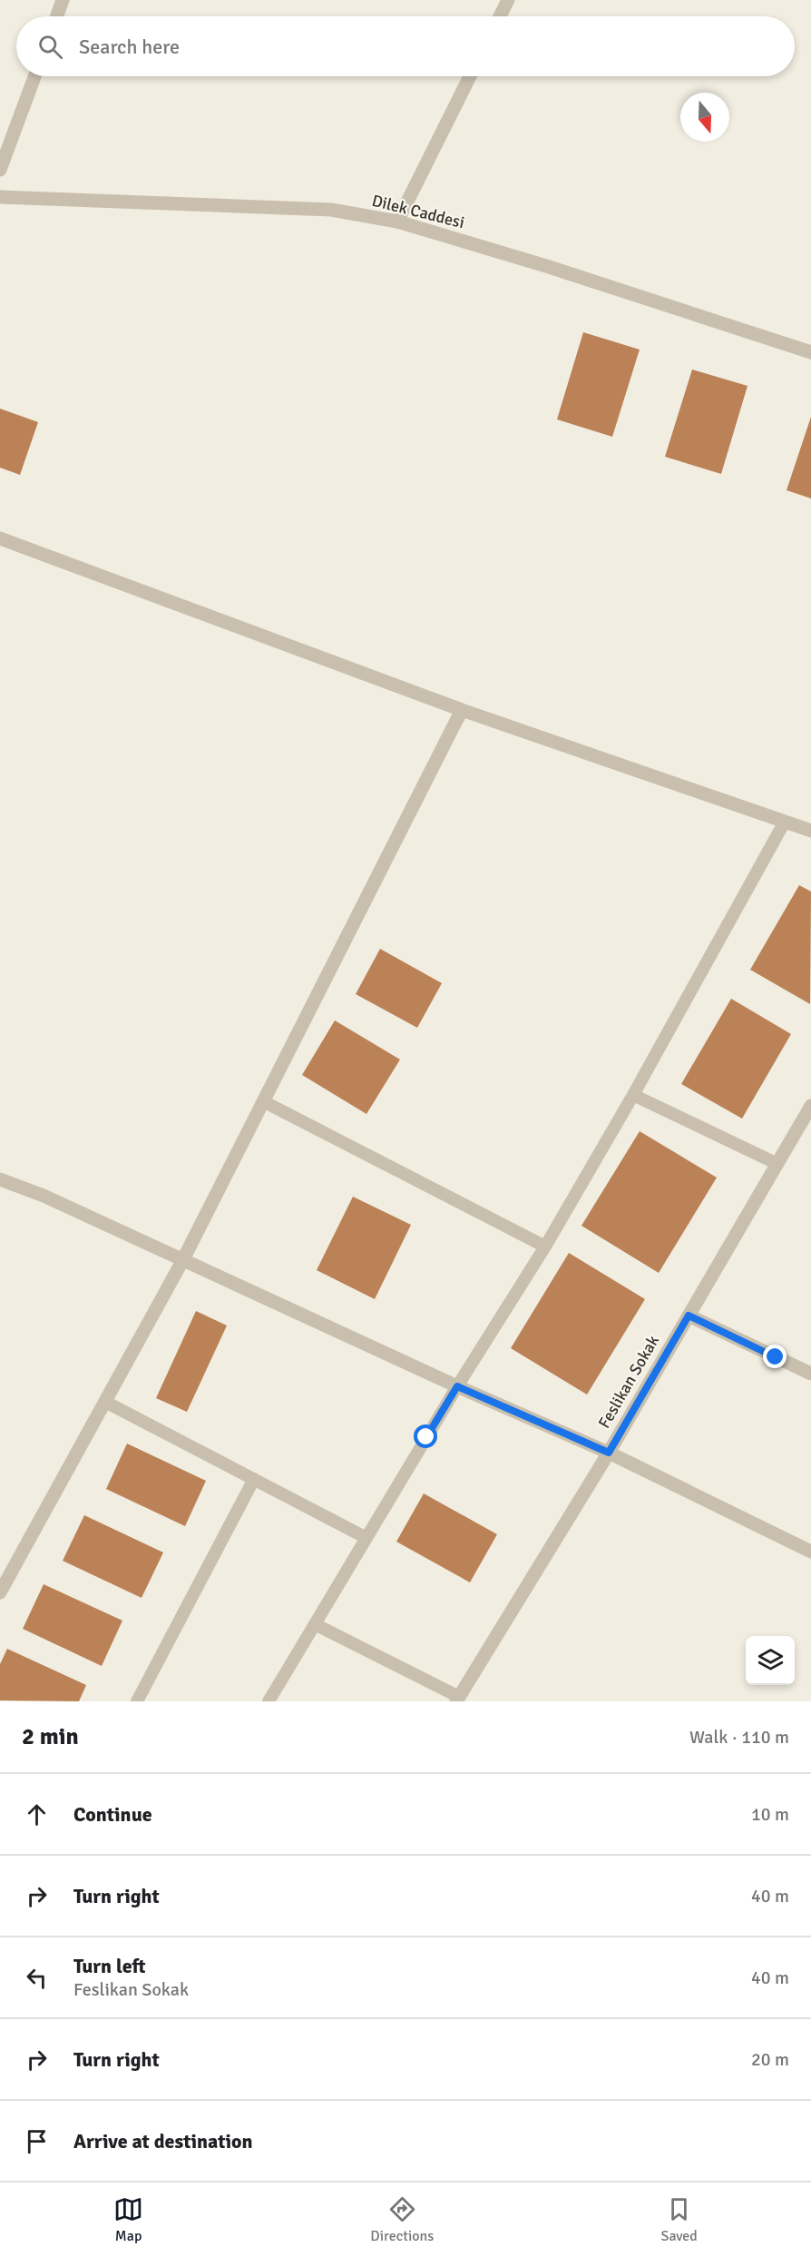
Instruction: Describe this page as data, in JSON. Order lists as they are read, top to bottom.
{
  "streets": {
    "street": ["Dilek Caddesi", "Feslikan Sokak"]
  },
  "north": "bottom",
  "page": {
    "search": "Search here",
    "heading": ["2 min", "Walk · 110 m"],
    "list": [
      ["Continue", "10 m"],
      ["Turn right", "40 m"],
      ["Turn left", "Feslikan Sokak", "40 m"],
      ["Turn right", "20 m"],
      "Arrive at destination"
    ],
    "nav": ["Map", "Directions", "Saved"]
  }
}
